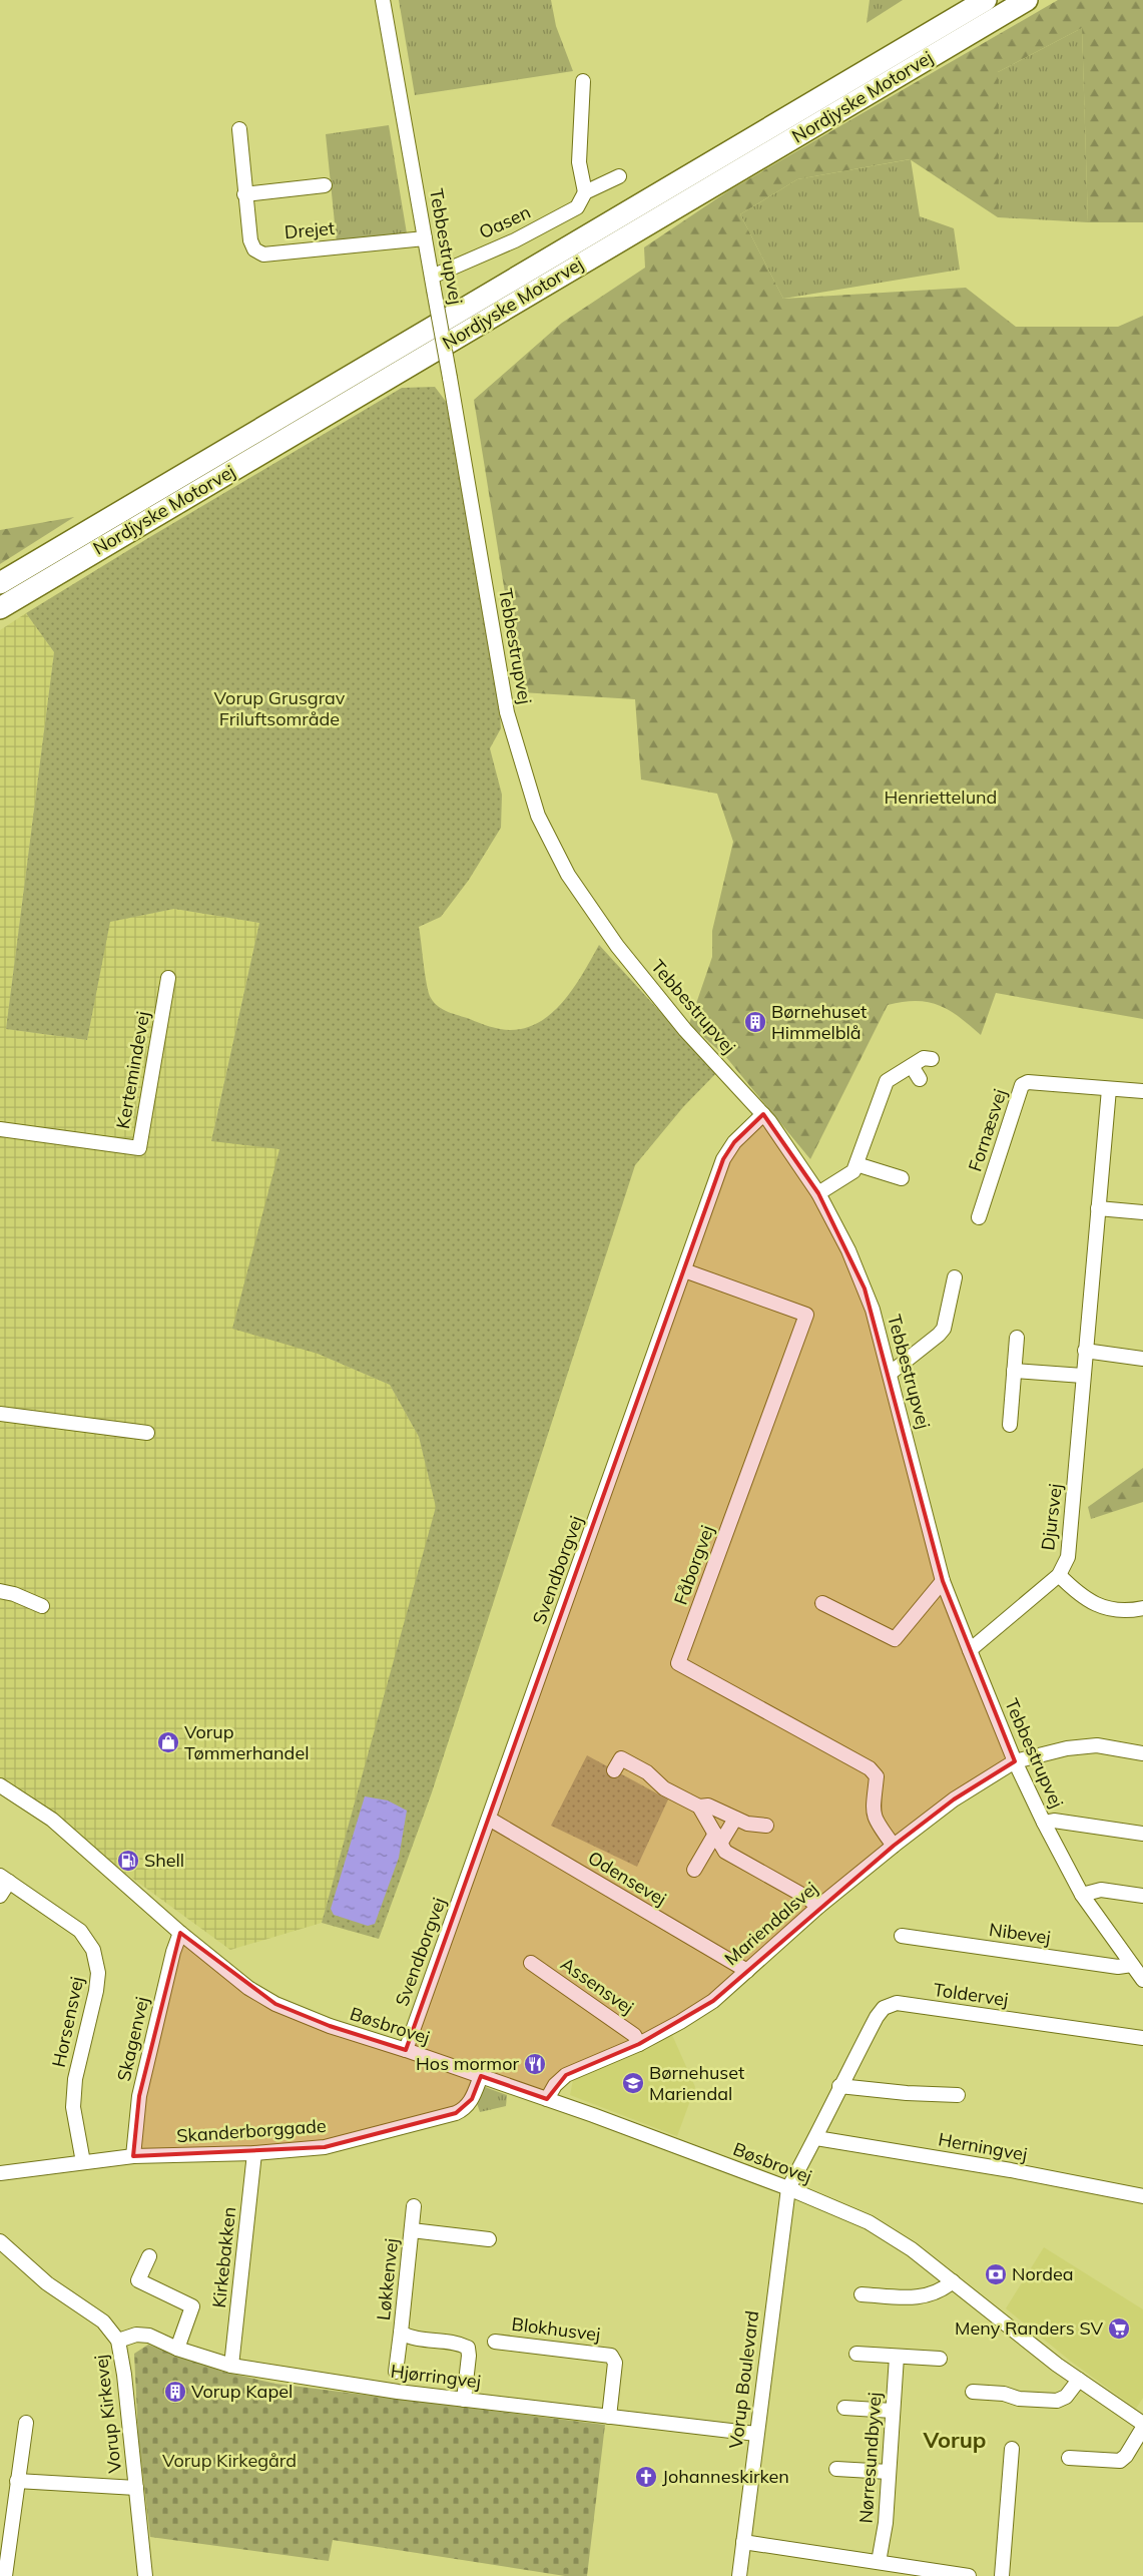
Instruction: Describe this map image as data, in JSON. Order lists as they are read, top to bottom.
{
  "streets": {
    "highway": ["Nordjyske Motorvej"],
    "street": [
      "Oasen",
      "Drejet",
      "Tebbestrupvej",
      "Kertemindevej",
      "Fornæsvej",
      "Djursvej",
      "Fåborgvej",
      "Svendborgvej",
      "Odensevej",
      "Mariendalsvej",
      "Nibevej",
      "Assensvej",
      "Toldervej",
      "Horsensvej",
      "Bøsbrovej",
      "Skagenvej",
      "Skanderborggade",
      "Herningvej",
      "Kirkebakken",
      "Løkkenvej",
      "Blokhusvej",
      "Hjørringvej",
      "Vorup Boulevard",
      "Vorup Kirkevej",
      "Nørresundbyvej"
    ]
  },
  "crossings": [
    ["Oasen", "Tebbestrupvej"],
    ["Drejet", "Tebbestrupvej"],
    ["Tebbestrupvej", "Djursvej"],
    ["Tebbestrupvej", "Svendborgvej"],
    ["Tebbestrupvej", "Mariendalsvej"],
    ["Tebbestrupvej", "Nibevej"],
    ["Fornæsvej", "Djursvej"],
    ["Fåborgvej", "Svendborgvej"],
    ["Fåborgvej", "Mariendalsvej"],
    ["Svendborgvej", "Odensevej"],
    ["Svendborgvej", "Bøsbrovej"],
    ["Odensevej", "Mariendalsvej"],
    ["Mariendalsvej", "Assensvej"],
    ["Mariendalsvej", "Bøsbrovej"],
    ["Toldervej", "Bøsbrovej"],
    ["Toldervej", "Herningvej"],
    ["Toldervej", "Vorup Boulevard"],
    ["Horsensvej", "Skanderborggade"],
    ["Bøsbrovej", "Skagenvej"],
    ["Bøsbrovej", "Skanderborggade"],
    ["Bøsbrovej", "Vorup Boulevard"],
    ["Skagenvej", "Skanderborggade"],
    ["Skanderborggade", "Kirkebakken"],
    ["Kirkebakken", "Hjørringvej"],
    ["Løkkenvej", "Hjørringvej"],
    ["Blokhusvej", "Hjørringvej"],
    ["Hjørringvej", "Vorup Boulevard"],
    ["Hjørringvej", "Vorup Kirkevej"]
  ],
  "districts": ["Vorup"],
  "parks": ["Vorup Grusgrav Friluftsområde", "Henriettelund", "Vorup Kirkegård"],
  "places": {
    "building": ["Børnehuset Himmelblå", "Vorup Kapel"],
    "shop": ["Vorup Tømmerhandel"],
    "fuel station": ["Shell"],
    "restaurant": ["Hos mormor"],
    "school or university": ["Børnehuset Mariendal"],
    "bank": ["Nordea"],
    "supermarket": ["Meny Randers SV"],
    "church": ["Johanneskirken"]
  }
}
